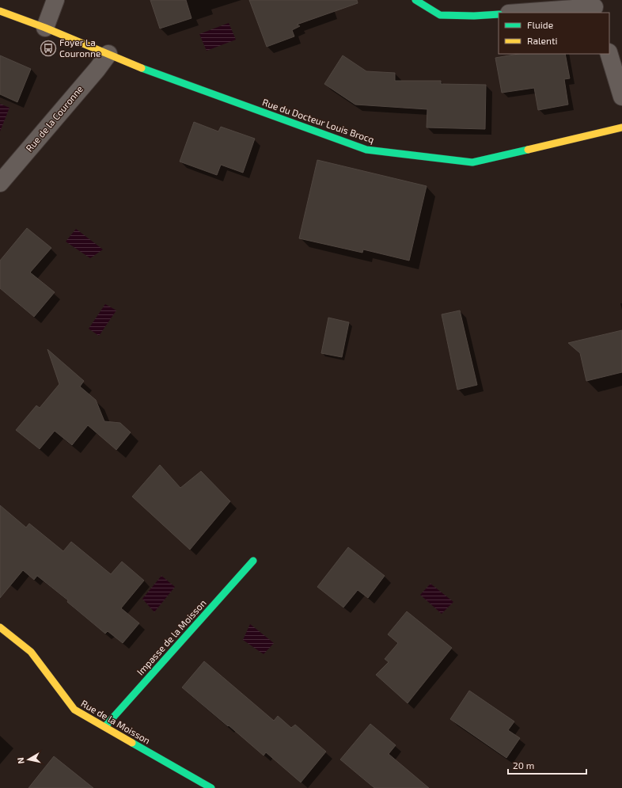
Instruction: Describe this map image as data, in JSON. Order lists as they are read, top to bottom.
{
  "streets": {
    "street": [
      "Rue de la Couronne",
      "Rue du Docteur Louis Brocq",
      "Impasse de la Moisson",
      "Rue de la Moisson"
    ]
  },
  "crossings": [
    ["Rue de la Couronne", "Rue du Docteur Louis Brocq"],
    ["Impasse de la Moisson", "Rue de la Moisson"]
  ],
  "places": {
    "bus stop": ["Foyer La Couronne"]
  },
  "legend": ["Fluide", "Ralenti"],
  "scale_bar": "20 m",
  "north": "left"
}
